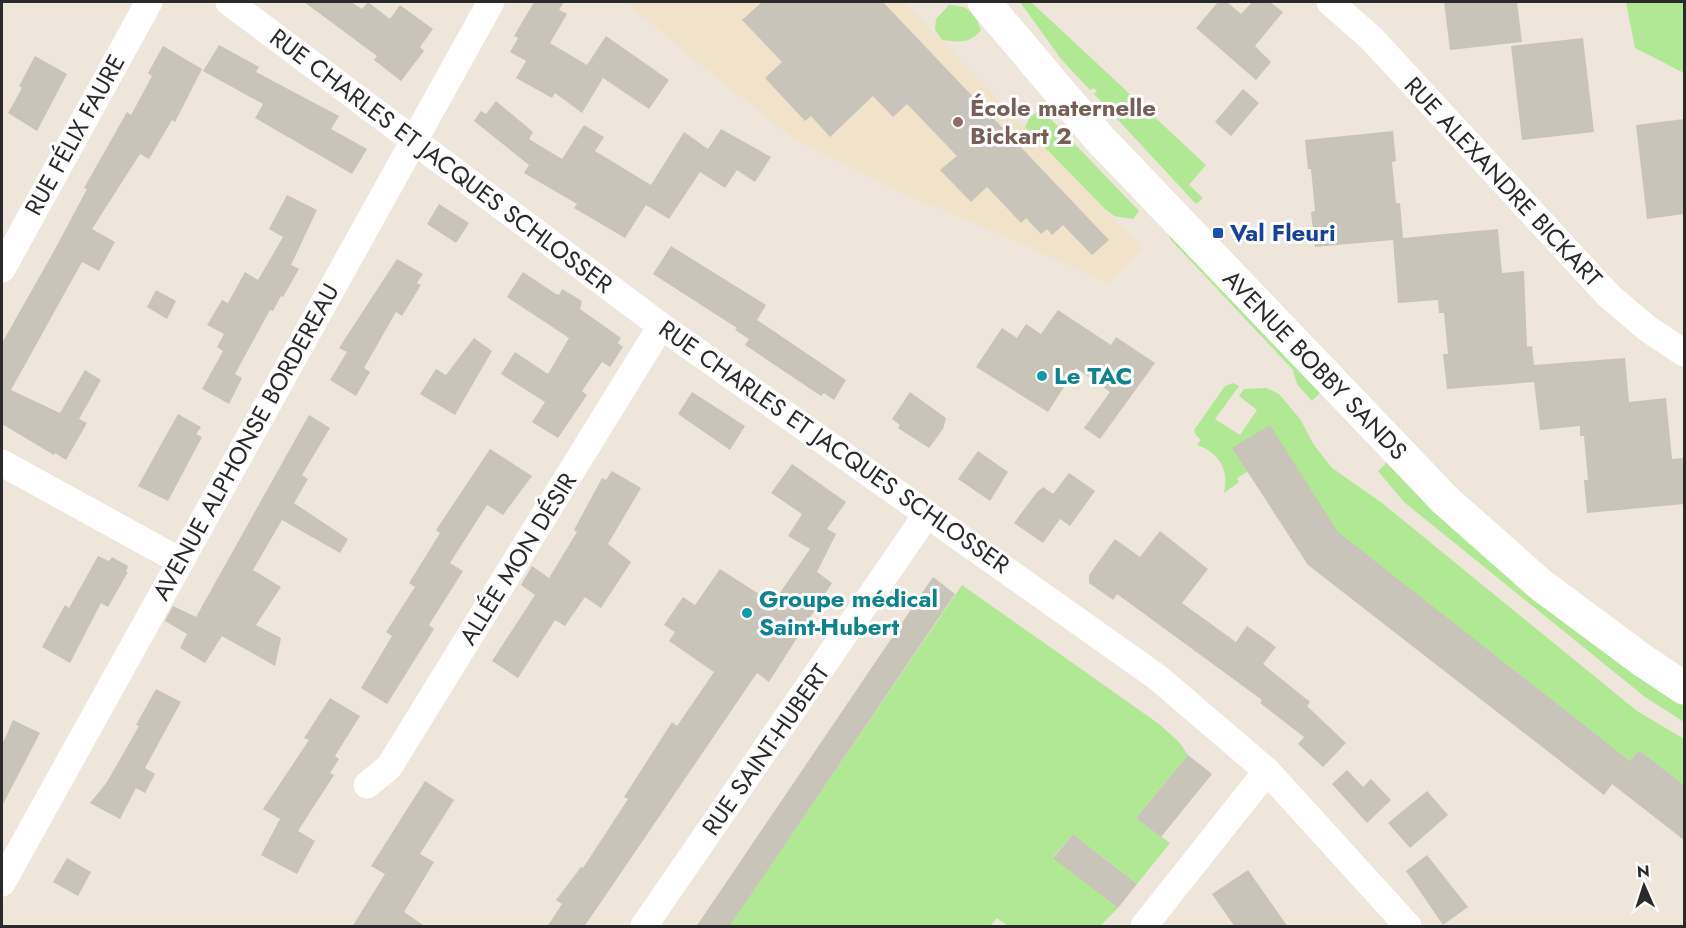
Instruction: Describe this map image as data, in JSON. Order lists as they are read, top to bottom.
{
  "streets": {
    "main road": ["AVENUE BOBBY SANDS"],
    "street": [
      "RUE FÉLIX FAURE",
      "RUE CHARLES ET JACQUES SCHLOSSER",
      "RUE ALEXANDRE BICKART",
      "AVENUE ALPHONSE BORDEREAU",
      "ALLÉE MON DÉSIR",
      "RUE SAINT-HUBERT"
    ]
  },
  "crossings": [
    ["RUE CHARLES ET JACQUES SCHLOSSER", "AVENUE ALPHONSE BORDEREAU"],
    ["RUE CHARLES ET JACQUES SCHLOSSER", "ALLÉE MON DÉSIR"],
    ["RUE CHARLES ET JACQUES SCHLOSSER", "RUE SAINT-HUBERT"]
  ],
  "places": {
    "other": ["École maternelle Bickart 2", "Le TAC", "Groupe médical Saint-Hubert"],
    "transit": ["Val Fleuri"]
  },
  "north": "top"
}
